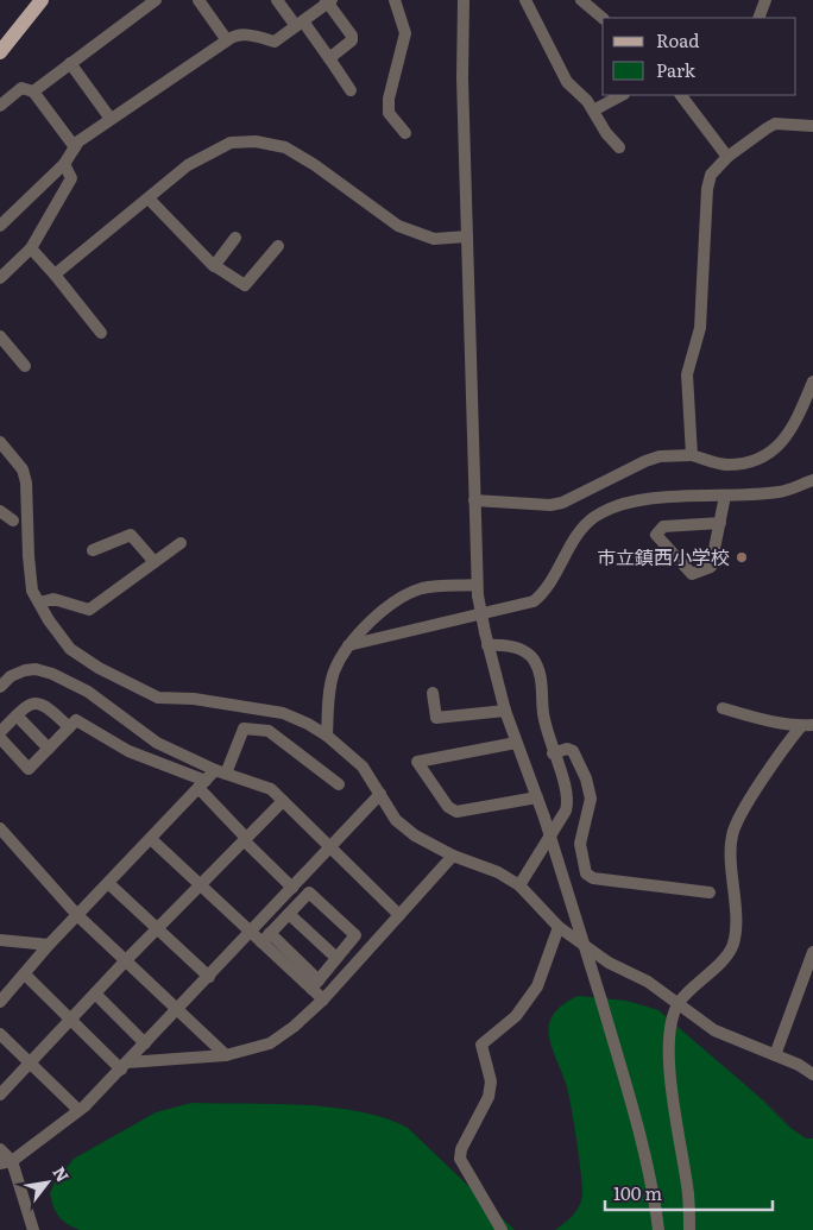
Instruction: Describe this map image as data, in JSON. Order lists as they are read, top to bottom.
{
  "places": ["市立鎮西小学校"],
  "legend": ["Road", "Park"],
  "scale_bar": "100 m",
  "north": "top right"
}
